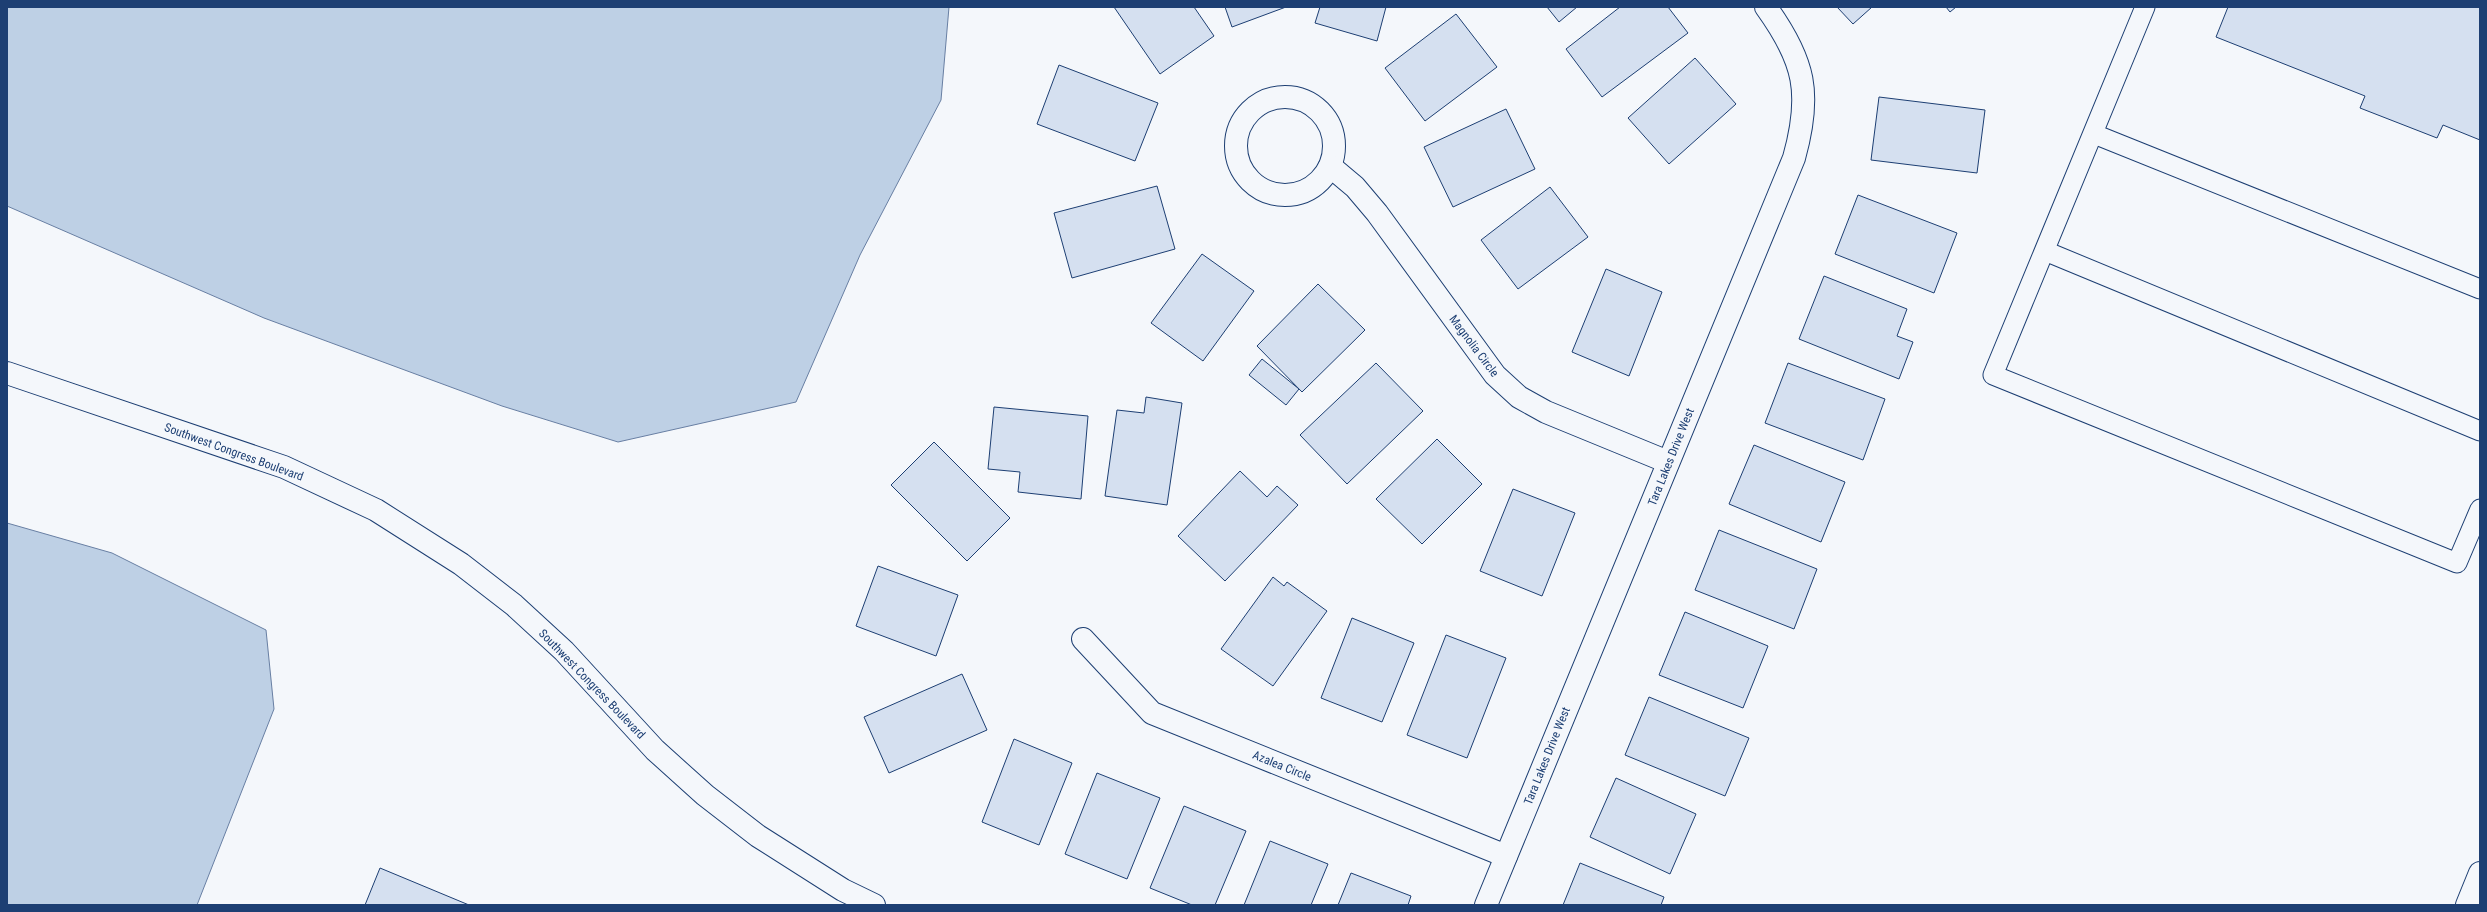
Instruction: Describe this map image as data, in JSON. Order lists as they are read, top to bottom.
{
  "streets": {
    "street": [
      "Magnolia Circle",
      "Southwest Congress Boulevard",
      "Tara Lakes Drive West",
      "Azalea Circle"
    ]
  },
  "crossings": [
    ["Magnolia Circle", "Tara Lakes Drive West"],
    ["Tara Lakes Drive West", "Azalea Circle"]
  ]
}
